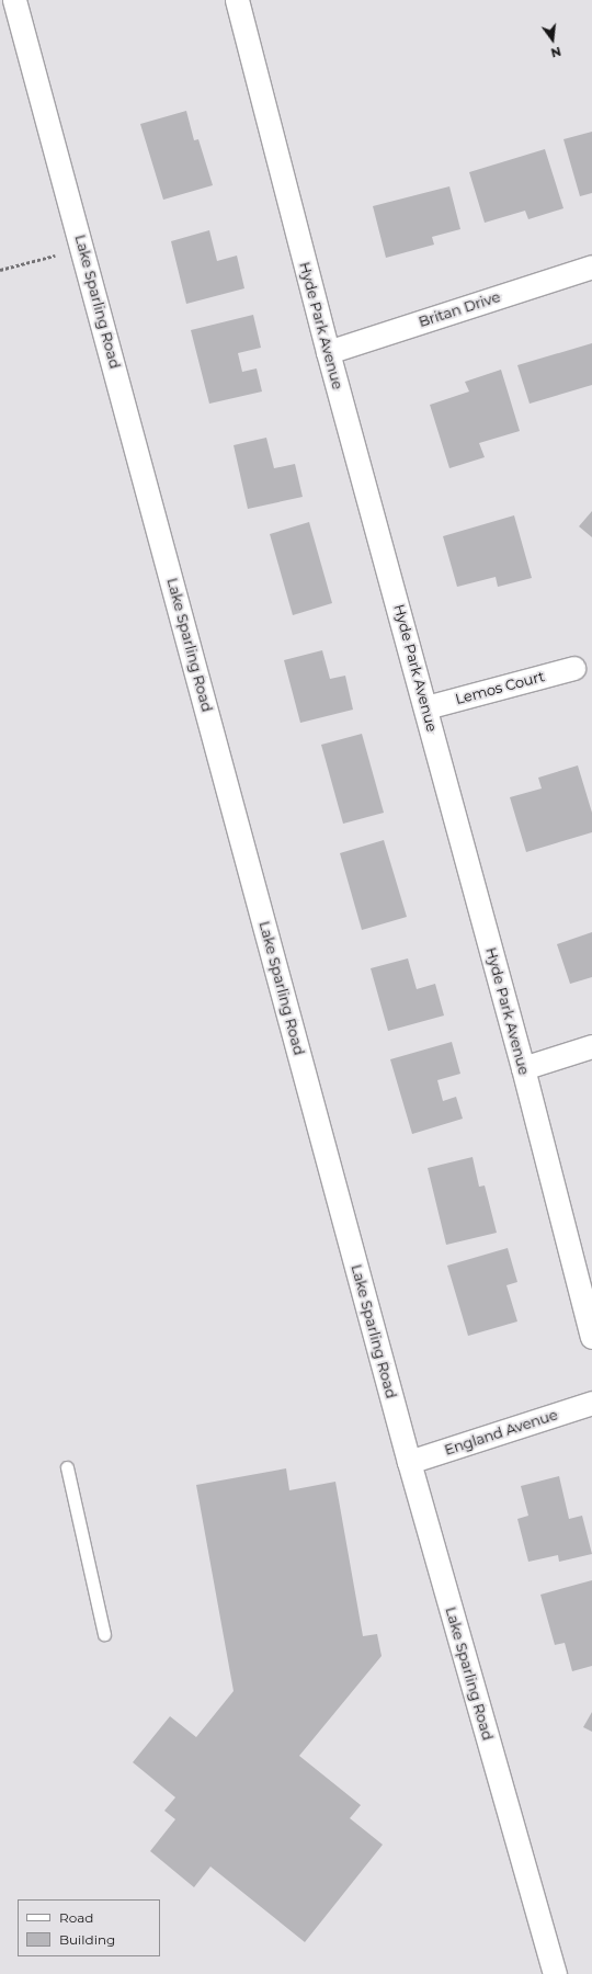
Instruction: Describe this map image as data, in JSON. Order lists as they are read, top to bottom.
{
  "streets": {
    "street": [
      "Lake Sparling Road",
      "Britan Drive",
      "Hyde Park Avenue",
      "Lemos Court",
      "England Avenue"
    ]
  },
  "crossings": [
    ["Lake Sparling Road", "England Avenue"],
    ["Britan Drive", "Hyde Park Avenue"],
    ["Hyde Park Avenue", "Lemos Court"]
  ],
  "legend": ["Road", "Building"],
  "north": "bottom"
}
